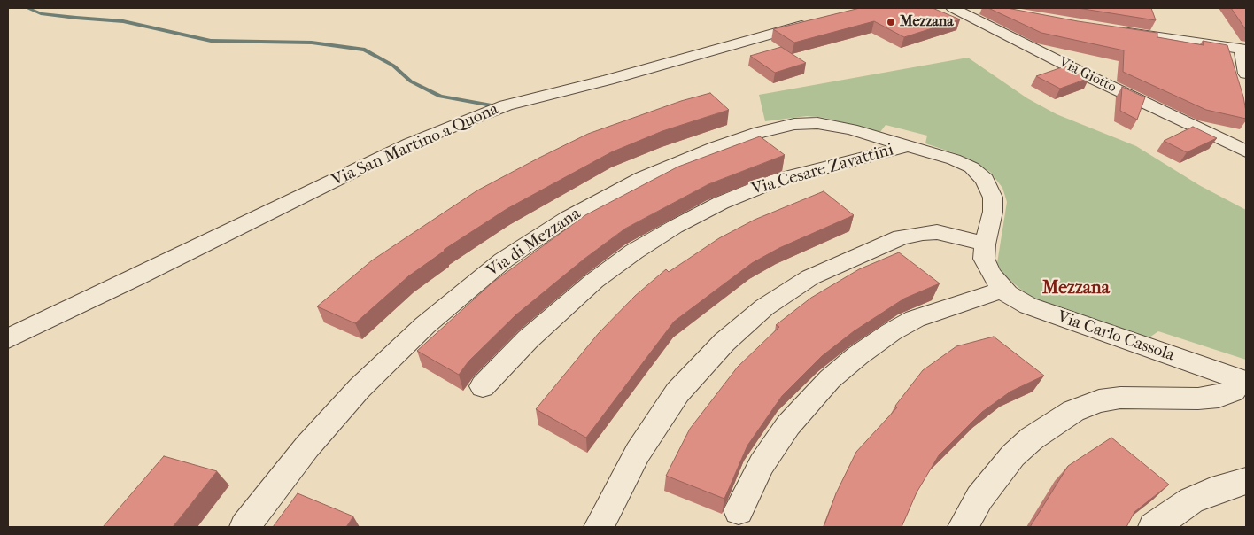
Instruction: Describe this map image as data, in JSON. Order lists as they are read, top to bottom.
{
  "streets": {
    "street": [
      "Via Giotto",
      "Via San Martino a Quona",
      "Via Cesare Zavattini",
      "Via di Mezzana",
      "Via Carlo Cassola"
    ]
  },
  "crossings": [
    ["Via Cesare Zavattini", "Via di Mezzana"],
    ["Via Cesare Zavattini", "Via Carlo Cassola"],
    ["Via di Mezzana", "Via Carlo Cassola"]
  ],
  "districts": ["Mezzana"],
  "places": ["Mezzana"]
}
